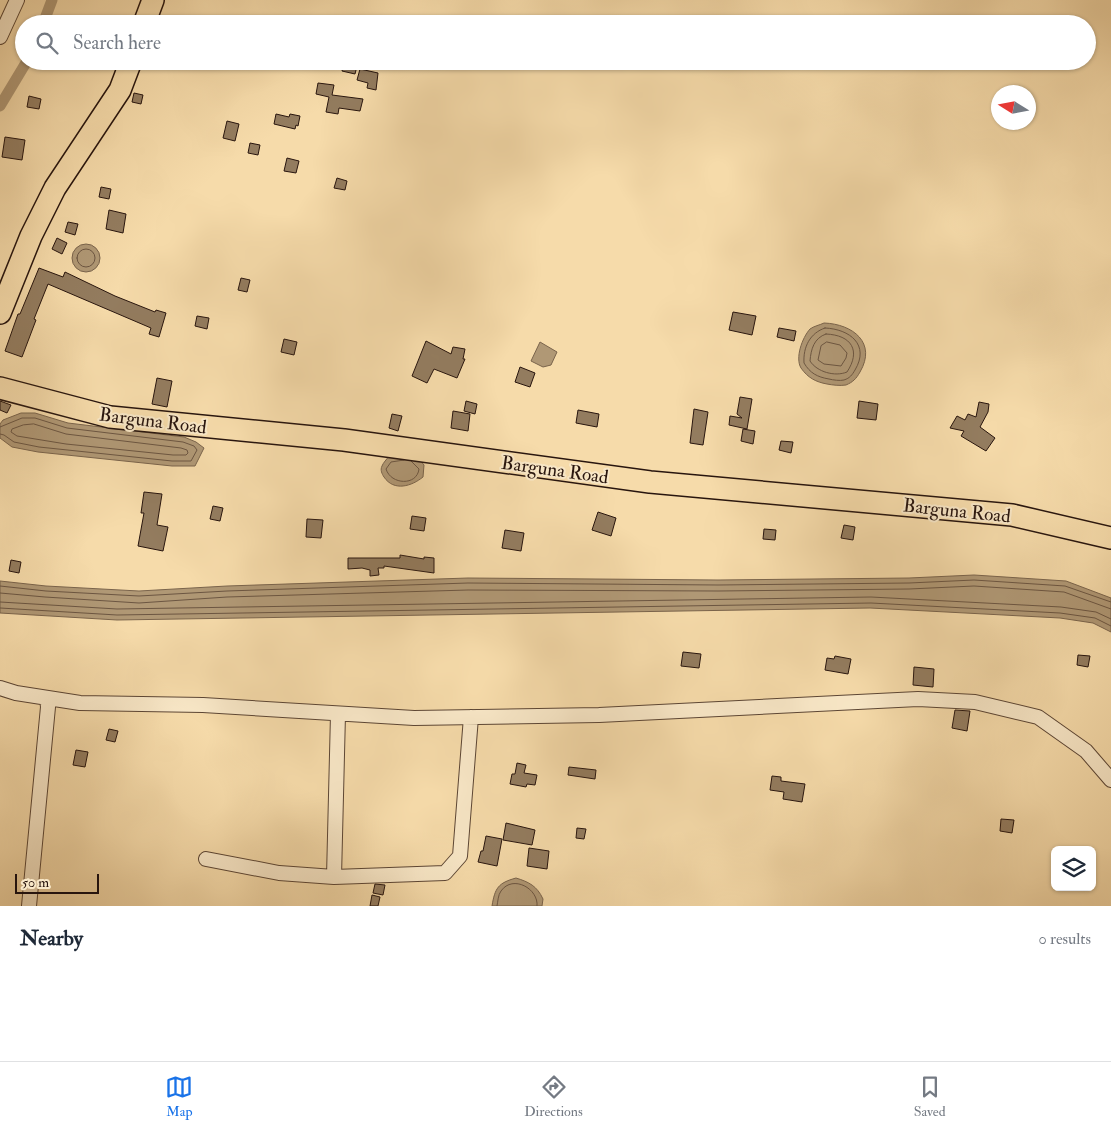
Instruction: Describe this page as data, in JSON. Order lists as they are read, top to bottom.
{
  "streets": {
    "main road": ["Barguna Road"]
  },
  "scale_bar": "50 m",
  "north": "left",
  "page": {
    "search": "Search here",
    "scale": "50 m",
    "heading": ["Nearby", "0 results"],
    "nav": ["Map", "Directions", "Saved"]
  }
}
